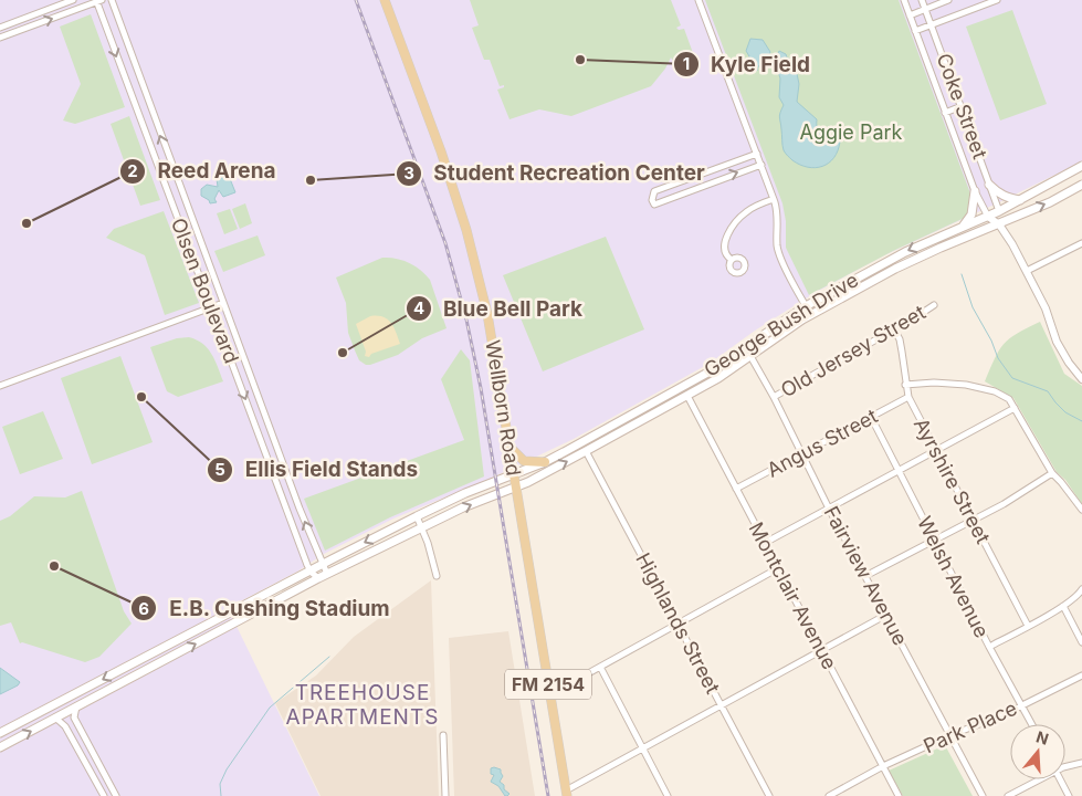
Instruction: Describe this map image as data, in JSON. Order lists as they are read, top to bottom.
{
  "streets": {
    "main road": ["George Bush Drive", "Wellborn Road", "FM 2154"],
    "street": [
      "Coke Street",
      "Olsen Boulevard",
      "Old Jersey Street",
      "Angus Street",
      "Ayrshire Street",
      "Fairview Avenue",
      "Welsh Avenue",
      "Montclair Avenue",
      "Highlands Street",
      "Park Place"
    ]
  },
  "crossings": [
    ["Coke Street", "George Bush Drive"],
    ["Olsen Boulevard", "George Bush Drive"],
    ["George Bush Drive", "Wellborn Road"],
    ["George Bush Drive", "Fairview Avenue"],
    ["George Bush Drive", "Montclair Avenue"],
    ["George Bush Drive", "Highlands Street"],
    ["Old Jersey Street", "Ayrshire Street"],
    ["Old Jersey Street", "Fairview Avenue"],
    ["Angus Street", "Ayrshire Street"],
    ["Angus Street", "Fairview Avenue"],
    ["Angus Street", "Welsh Avenue"],
    ["Angus Street", "Montclair Avenue"],
    ["Fairview Avenue", "Park Place"],
    ["Welsh Avenue", "Park Place"],
    ["Montclair Avenue", "Park Place"]
  ],
  "districts": ["TREEHOUSE APARTMENTS"],
  "parks": ["Aggie Park"],
  "places": [
    "Kyle Field",
    "Student Recreation Center",
    "Reed Arena",
    "Blue Bell Park",
    "Ellis Field Stands",
    "E.B. Cushing Stadium"
  ],
  "north": "top"
}
